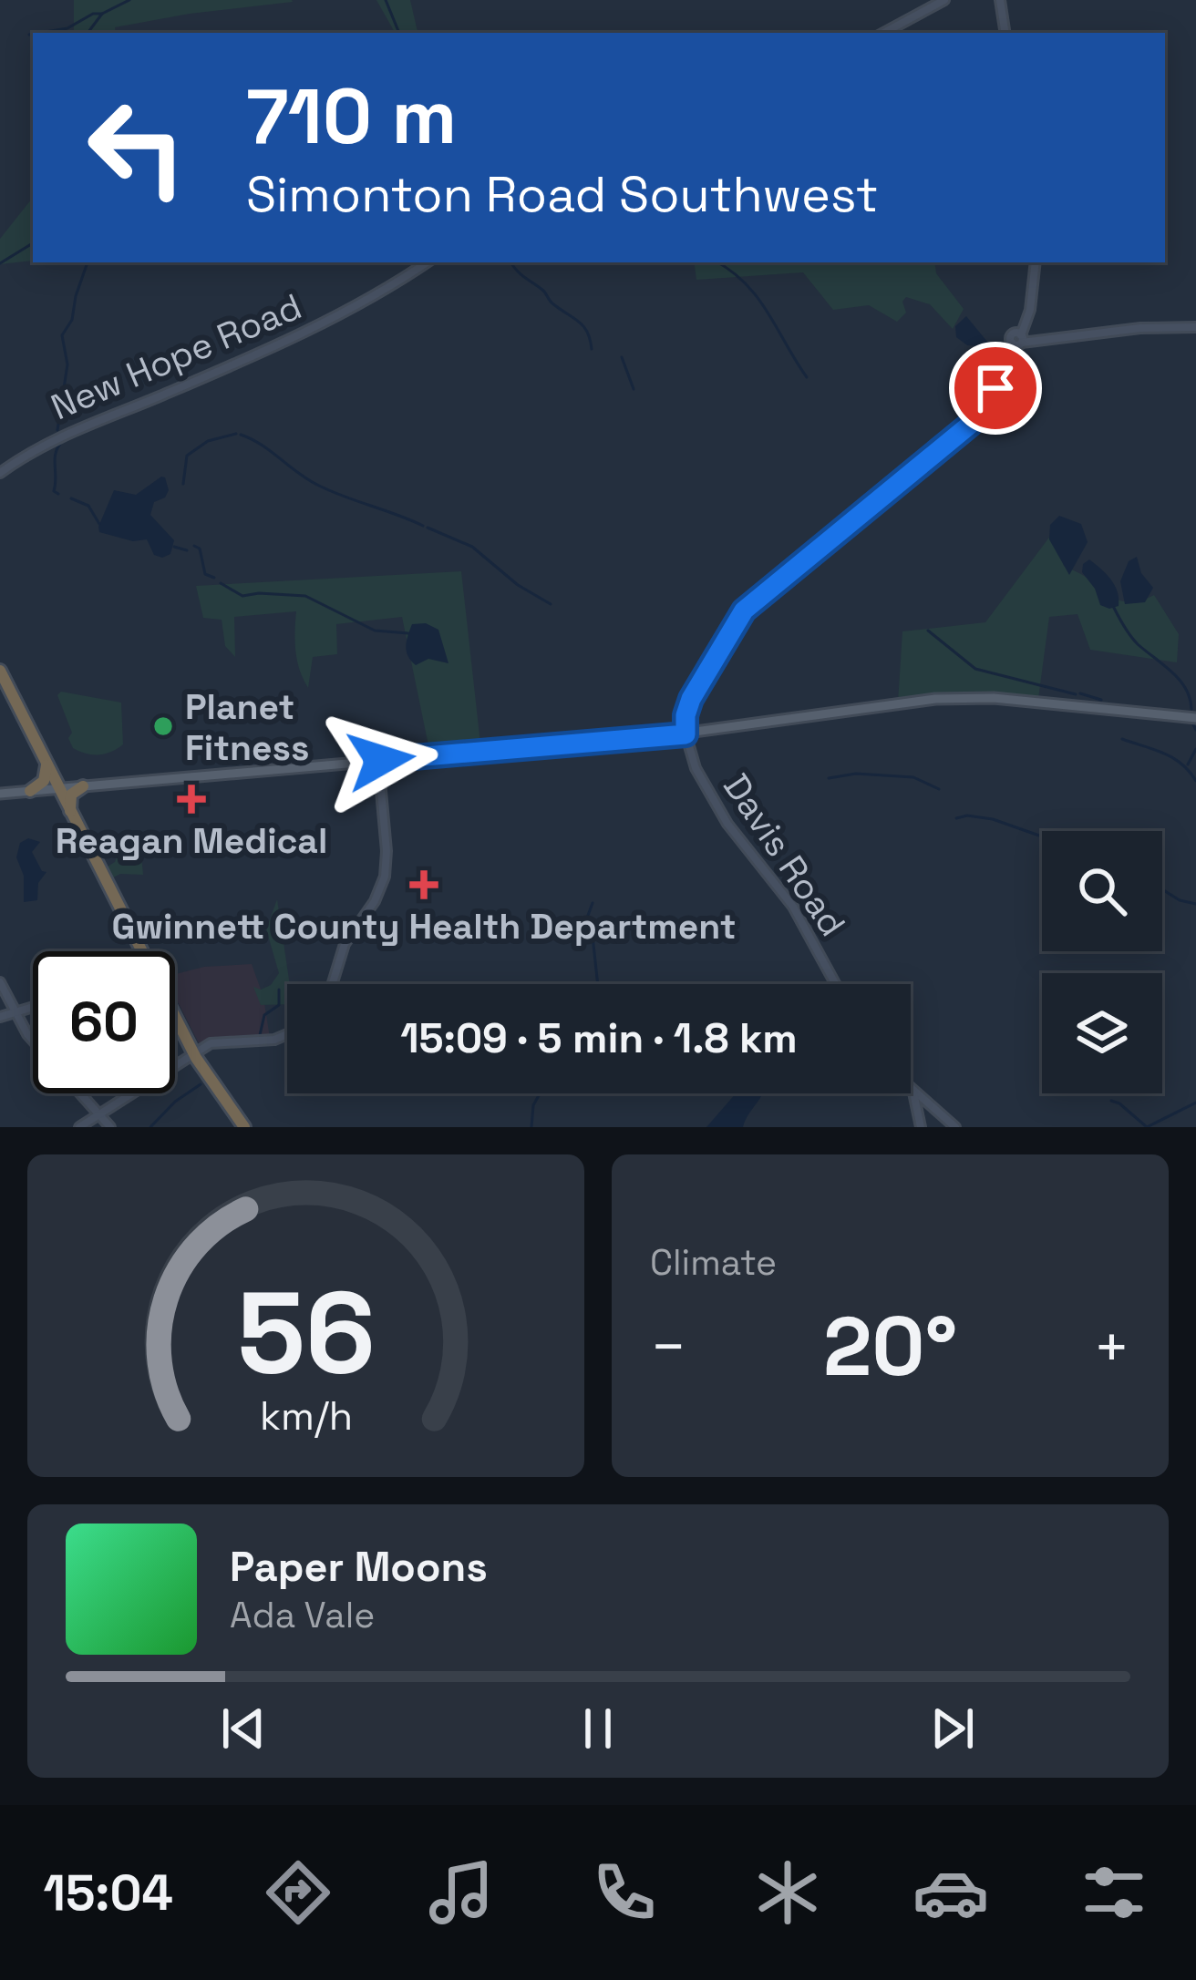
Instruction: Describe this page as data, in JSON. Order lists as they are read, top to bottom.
{
  "streets": {
    "street": ["New Hope Road", "Davis Road"]
  },
  "places": {
    "other": ["Planet Fitness"],
    "health": ["Reagan Medical", "Gwinnett County Health Department"]
  },
  "page": {
    "turn": ["710 m", "Simonton Road Southwest"],
    "limit": "60",
    "trip": "15:09 · 5 min · 1.8 km",
    "tile": "Climate",
    "heat": ["−", "20°", "+"],
    "song": ["Paper Moons", "Ada Vale"],
    "tabs": "15:04",
    "gauge": ["56", "km/h"]
  }
}
